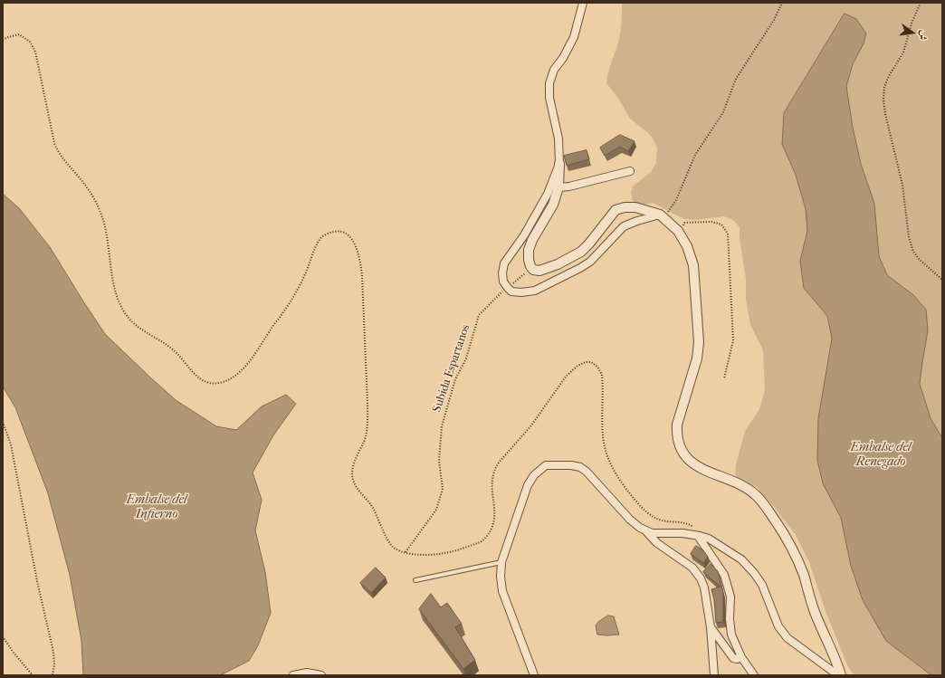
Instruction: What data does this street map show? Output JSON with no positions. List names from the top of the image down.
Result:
{
  "streets": {
    "path": ["Subida Espartanos"]
  },
  "water": ["Embalse del Renegado", "Embalse del Infierno"],
  "north": "right"
}
